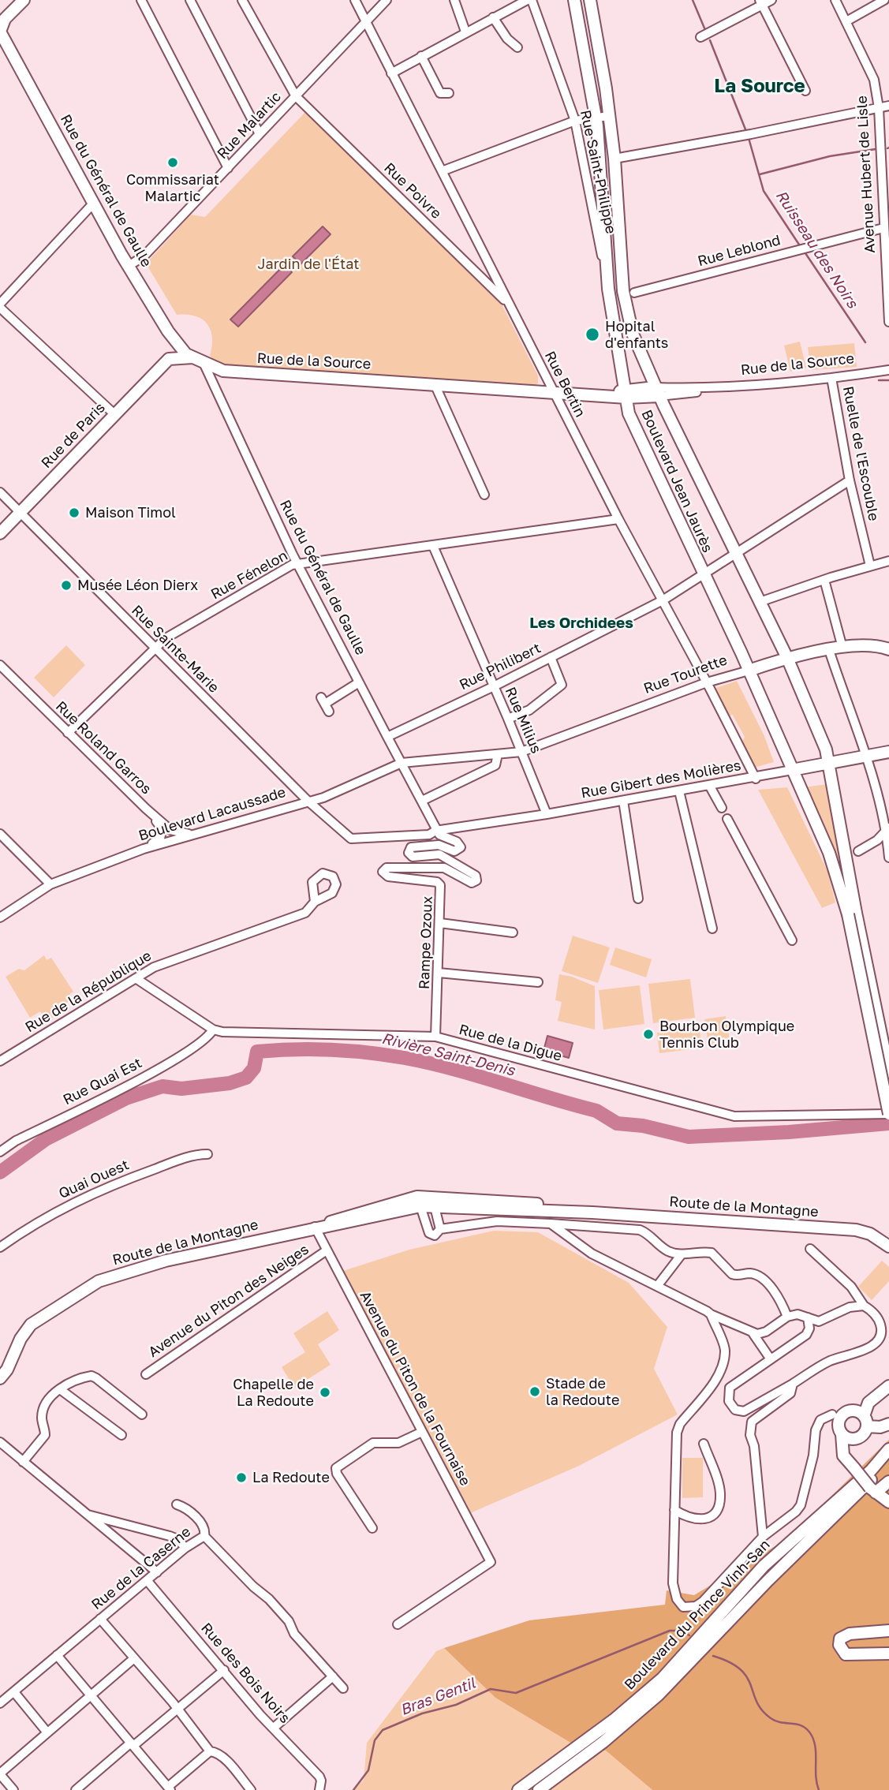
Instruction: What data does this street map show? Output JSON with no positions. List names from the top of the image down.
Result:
{
  "streets": {
    "main road": [
      "Rue du Général de Gaulle",
      "Rue de la Source",
      "Rue de Paris",
      "Boulevard Jean Jaurès",
      "Rue Tourette",
      "Rue Gibert des Molières",
      "Route de la Montagne",
      "Boulevard du Prince Vinh-San"
    ],
    "street": [
      "Rue Malartic",
      "Rue Saint-Philippe",
      "Avenue Hubert de Lisle",
      "Rue Poivre",
      "Rue Leblond",
      "Rue Bertin",
      "Ruelle de l'Escouble",
      "Rue Fénelon",
      "Rue Sainte-Marie",
      "Rue Philibert",
      "Rue Milius",
      "Rue Roland Garros",
      "Boulevard Lacaussade",
      "Rampe Ozoux",
      "Rue de la République",
      "Rue de la Digue",
      "Rue Quai Est",
      "Quai Ouest",
      "Avenue du Piton des Neiges",
      "Avenue du Piton de la Fournaise",
      "Rue de la Caserne",
      "Rue des Bois Noirs"
    ]
  },
  "crossings": [
    ["Rue Malartic", "Rue du Général de Gaulle"],
    ["Rue Malartic", "Rue Poivre"],
    ["Rue Malartic", "Rue Bertin"],
    ["Rue Saint-Philippe", "Boulevard Jean Jaurès"],
    ["Avenue Hubert de Lisle", "Rue Leblond"],
    ["Rue du Général de Gaulle", "Rue de la Source"],
    ["Rue du Général de Gaulle", "Rue Fénelon"],
    ["Rue du Général de Gaulle", "Rue Philibert"],
    ["Rue du Général de Gaulle", "Rue Tourette"],
    ["Rue du Général de Gaulle", "Rue Gibert des Molières"],
    ["Rue du Général de Gaulle", "Boulevard Lacaussade"],
    ["Rue du Général de Gaulle", "Rampe Ozoux"],
    ["Rue Poivre", "Rue Bertin"],
    ["Rue de la Source", "Rue Bertin"],
    ["Rue de la Source", "Ruelle de l'Escouble"],
    ["Rue de la Source", "Boulevard Jean Jaurès"],
    ["Rue Bertin", "Rue Fénelon"],
    ["Rue Bertin", "Rue Philibert"],
    ["Rue Bertin", "Rue Tourette"],
    ["Rue Bertin", "Rue Gibert des Molières"],
    ["Rue de Paris", "Rue Sainte-Marie"],
    ["Ruelle de l'Escouble", "Rue Philibert"],
    ["Boulevard Jean Jaurès", "Rue Philibert"],
    ["Boulevard Jean Jaurès", "Rue Tourette"],
    ["Boulevard Jean Jaurès", "Rue Gibert des Molières"],
    ["Rue Fénelon", "Rue Sainte-Marie"],
    ["Rue Fénelon", "Rue Milius"],
    ["Rue Fénelon", "Rue Roland Garros"],
    ["Rue Sainte-Marie", "Rue Tourette"],
    ["Rue Sainte-Marie", "Boulevard Lacaussade"],
    ["Rue Philibert", "Rue Milius"],
    ["Rue Tourette", "Rue Milius"],
    ["Rue Tourette", "Boulevard Lacaussade"],
    ["Rue Milius", "Rue Gibert des Molières"],
    ["Rue Roland Garros", "Boulevard Lacaussade"],
    ["Rue Gibert des Molières", "Boulevard Lacaussade"],
    ["Rue Gibert des Molières", "Rampe Ozoux"],
    ["Boulevard Lacaussade", "Rampe Ozoux"],
    ["Rampe Ozoux", "Rue de la Digue"],
    ["Rue de la Digue", "Rue Quai Est"],
    ["Route de la Montagne", "Avenue du Piton de la Fournaise"],
    ["Avenue du Piton des Neiges", "Avenue du Piton de la Fournaise"],
    ["Rue de la Caserne", "Rue des Bois Noirs"]
  ],
  "districts": ["La Source", "Les Orchidees"],
  "water": ["Ruisseau des Noirs", "Rivière Saint-Denis", "Bras Gentil"],
  "parks": ["Jardin de l'État"],
  "places": [
    "Commissariat Malartic",
    "Hopital d'enfants",
    "Maison Timol",
    "Musée Léon Dierx",
    "Bourbon Olympique Tennis Club",
    "Stade de la Redoute",
    "Chapelle de La Redoute",
    "La Redoute"
  ]
}
